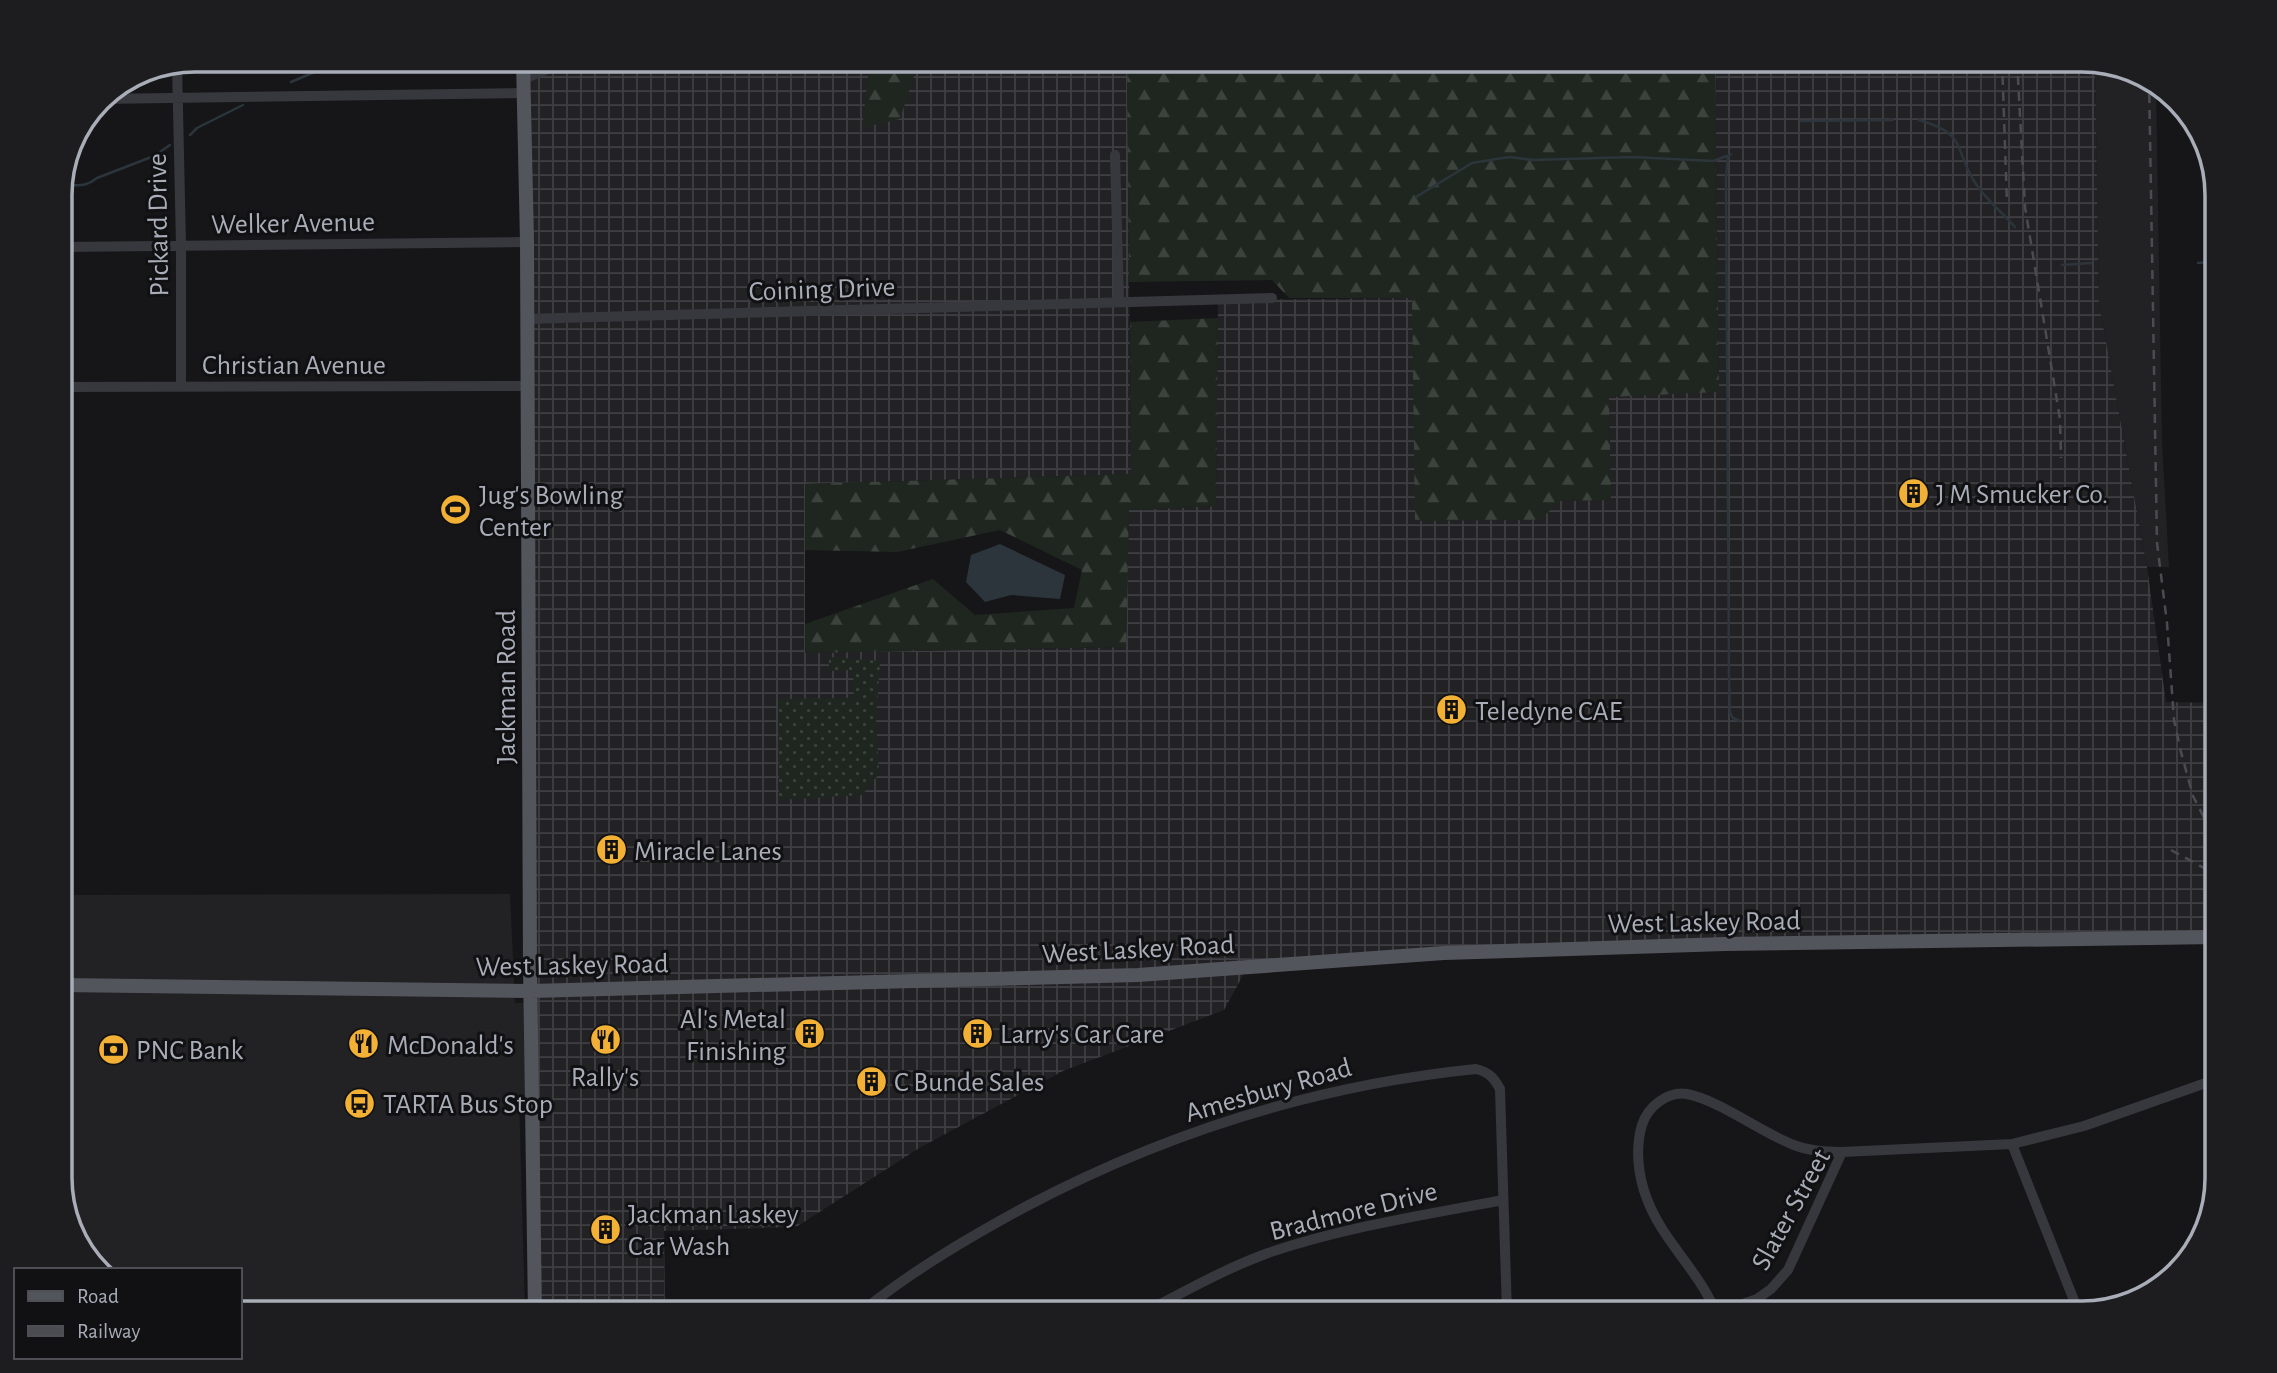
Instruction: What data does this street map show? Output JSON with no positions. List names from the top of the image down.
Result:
{
  "streets": {
    "main road": ["Jackman Road", "West Laskey Road"],
    "street": [
      "Welker Avenue",
      "Pickard Drive",
      "Coining Drive",
      "Christian Avenue",
      "Amesbury Road",
      "Slater Street",
      "Bradmore Drive"
    ]
  },
  "crossings": [
    ["Welker Avenue", "Pickard Drive"],
    ["Welker Avenue", "Jackman Road"],
    ["Pickard Drive", "Christian Avenue"],
    ["Coining Drive", "Jackman Road"],
    ["Christian Avenue", "Jackman Road"],
    ["Jackman Road", "West Laskey Road"],
    ["Amesbury Road", "Bradmore Drive"]
  ],
  "places": {
    "building": [
      "J M Smucker Co.",
      "Teledyne CAE",
      "Miracle Lanes",
      "Larry's Car Care",
      "Al's Metal Finishing",
      "C Bunde Sales",
      "Jackman Laskey Car Wash"
    ],
    "sports": ["Jug's Bowling Center"],
    "restaurant": ["Rally's", "McDonald's"],
    "bank": ["PNC Bank"],
    "bus stop": ["TARTA Bus Stop"]
  },
  "legend": ["Road", "Railway"]
}
